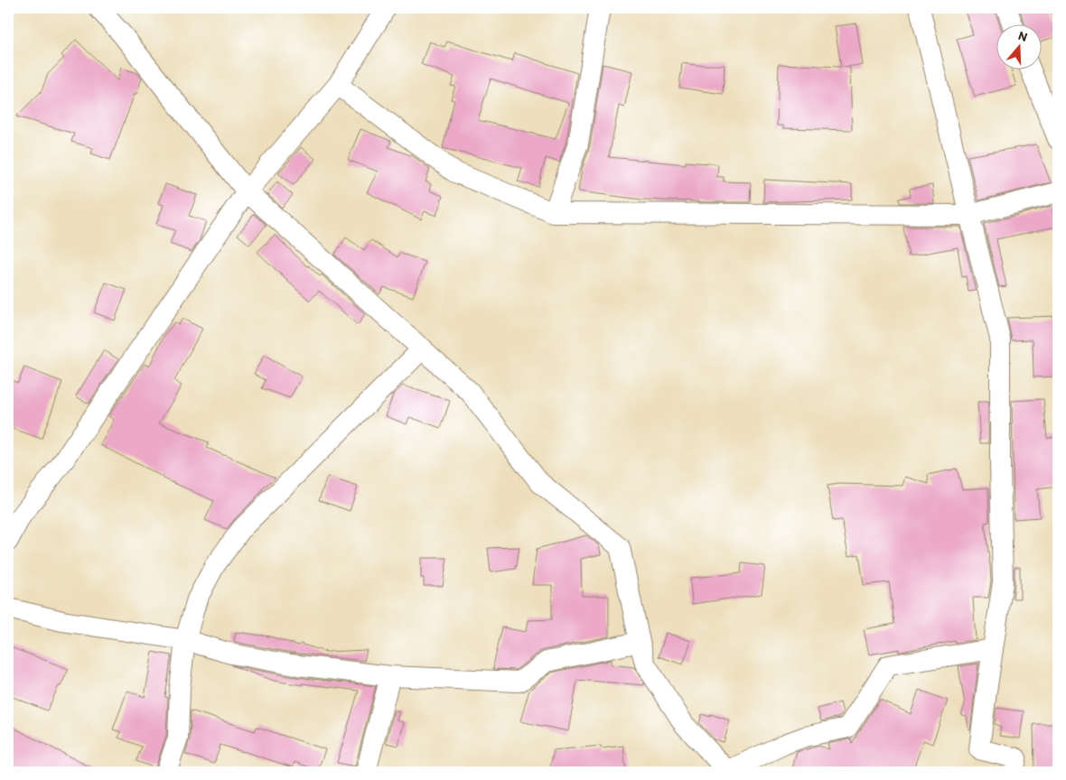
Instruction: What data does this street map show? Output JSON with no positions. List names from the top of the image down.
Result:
{
  "north": "top"
}
